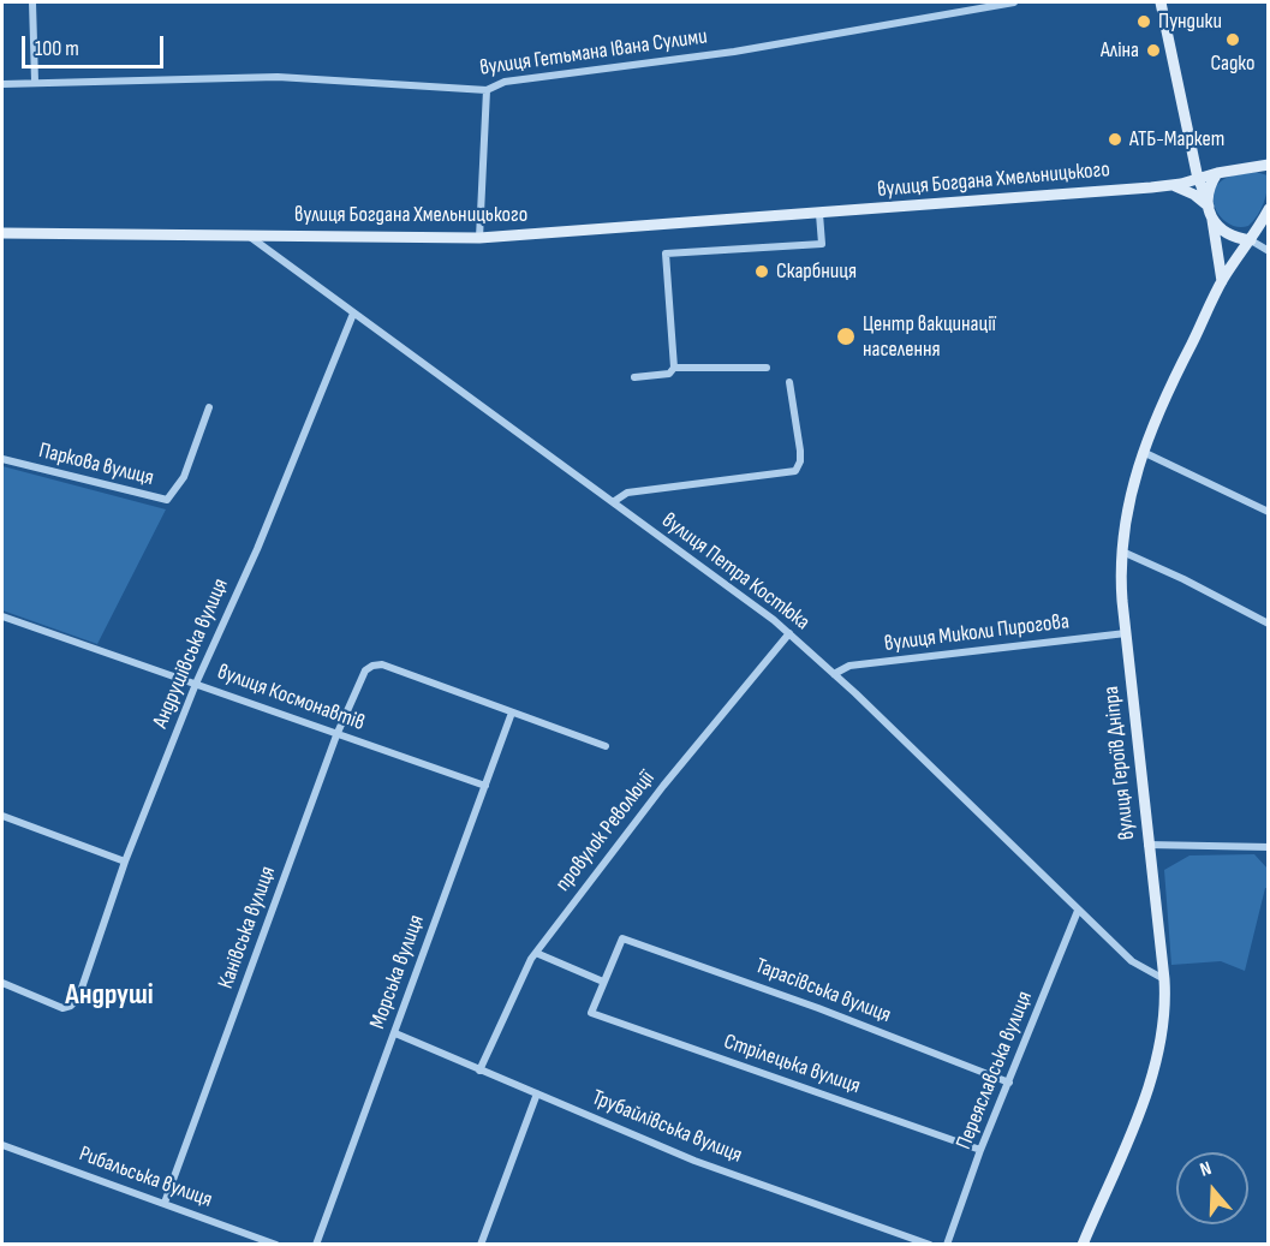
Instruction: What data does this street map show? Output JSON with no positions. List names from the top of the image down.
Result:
{
  "streets": {
    "main road": ["вулиця Богдана Хмельницького", "вулиця Героїв Дніпра"],
    "street": [
      "вулиця Гетьмана Івана Сулими",
      "Паркова вулиця",
      "вулиця Петра Костюка",
      "вулиця Миколи Пирогова",
      "Андрушівська вулиця",
      "вулиця Космонавтів",
      "провулок Революції",
      "Канівська вулиця",
      "Морська вулиця",
      "Тарасівська вулиця",
      "Стрілецька вулиця",
      "Переяславська вулиця",
      "Трубайлівська вулиця",
      "Рибальська вулиця"
    ]
  },
  "crossings": [
    ["вулиця Богдана Хмельницького", "вулиця Петра Костюка"],
    ["вулиця Петра Костюка", "вулиця Миколи Пирогова"],
    ["вулиця Петра Костюка", "Андрушівська вулиця"],
    ["вулиця Петра Костюка", "вулиця Героїв Дніпра"],
    ["вулиця Петра Костюка", "провулок Революції"],
    ["вулиця Петра Костюка", "Переяславська вулиця"],
    ["вулиця Миколи Пирогова", "вулиця Героїв Дніпра"],
    ["Андрушівська вулиця", "вулиця Космонавтів"],
    ["вулиця Космонавтів", "Канівська вулиця"],
    ["вулиця Космонавтів", "Морська вулиця"],
    ["провулок Революції", "Трубайлівська вулиця"],
    ["Канівська вулиця", "Морська вулиця"],
    ["Канівська вулиця", "Рибальська вулиця"],
    ["Морська вулиця", "Трубайлівська вулиця"],
    ["Тарасівська вулиця", "Стрілецька вулиця"],
    ["Тарасівська вулиця", "Переяславська вулиця"],
    ["Стрілецька вулиця", "Переяславська вулиця"]
  ],
  "districts": ["Андруші"],
  "places": [
    "Пундики",
    "Садко",
    "Аліна",
    "АТБ-Маркет",
    "Скарбниця",
    "Центр вакцинації населення"
  ],
  "scale_bar": "100 m",
  "north": "top"
}
